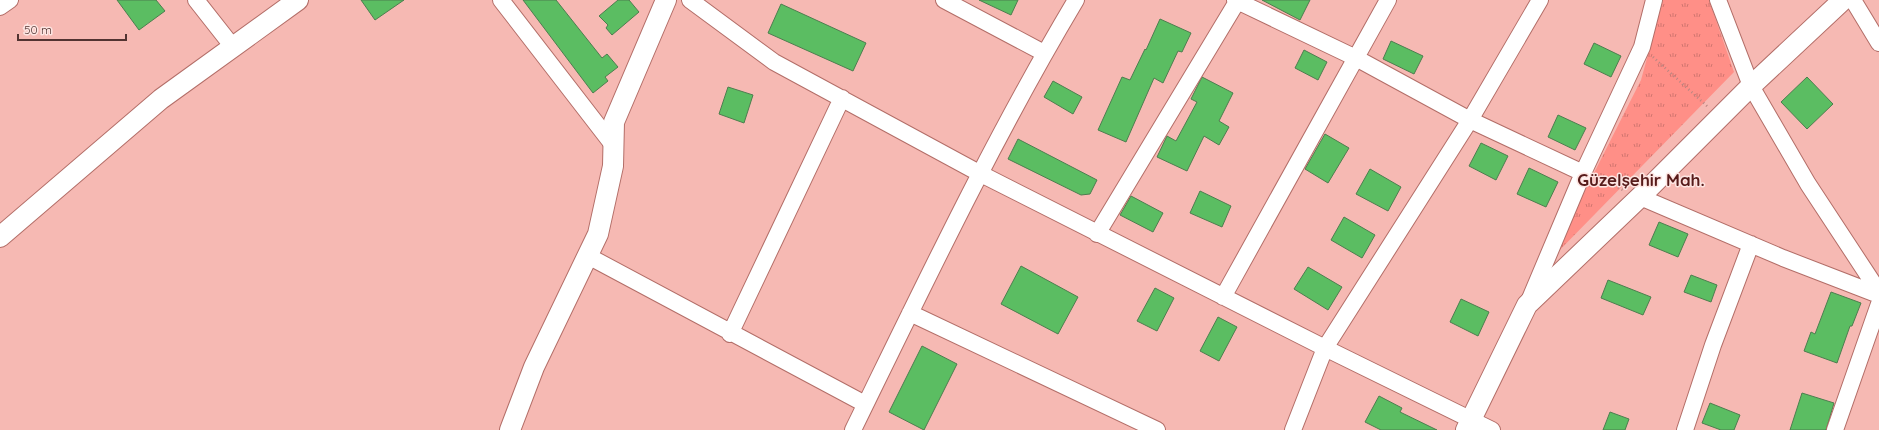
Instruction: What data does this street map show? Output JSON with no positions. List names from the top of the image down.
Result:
{
  "districts": ["Güzelşehir Mah."],
  "scale_bar": "50 m"
}
